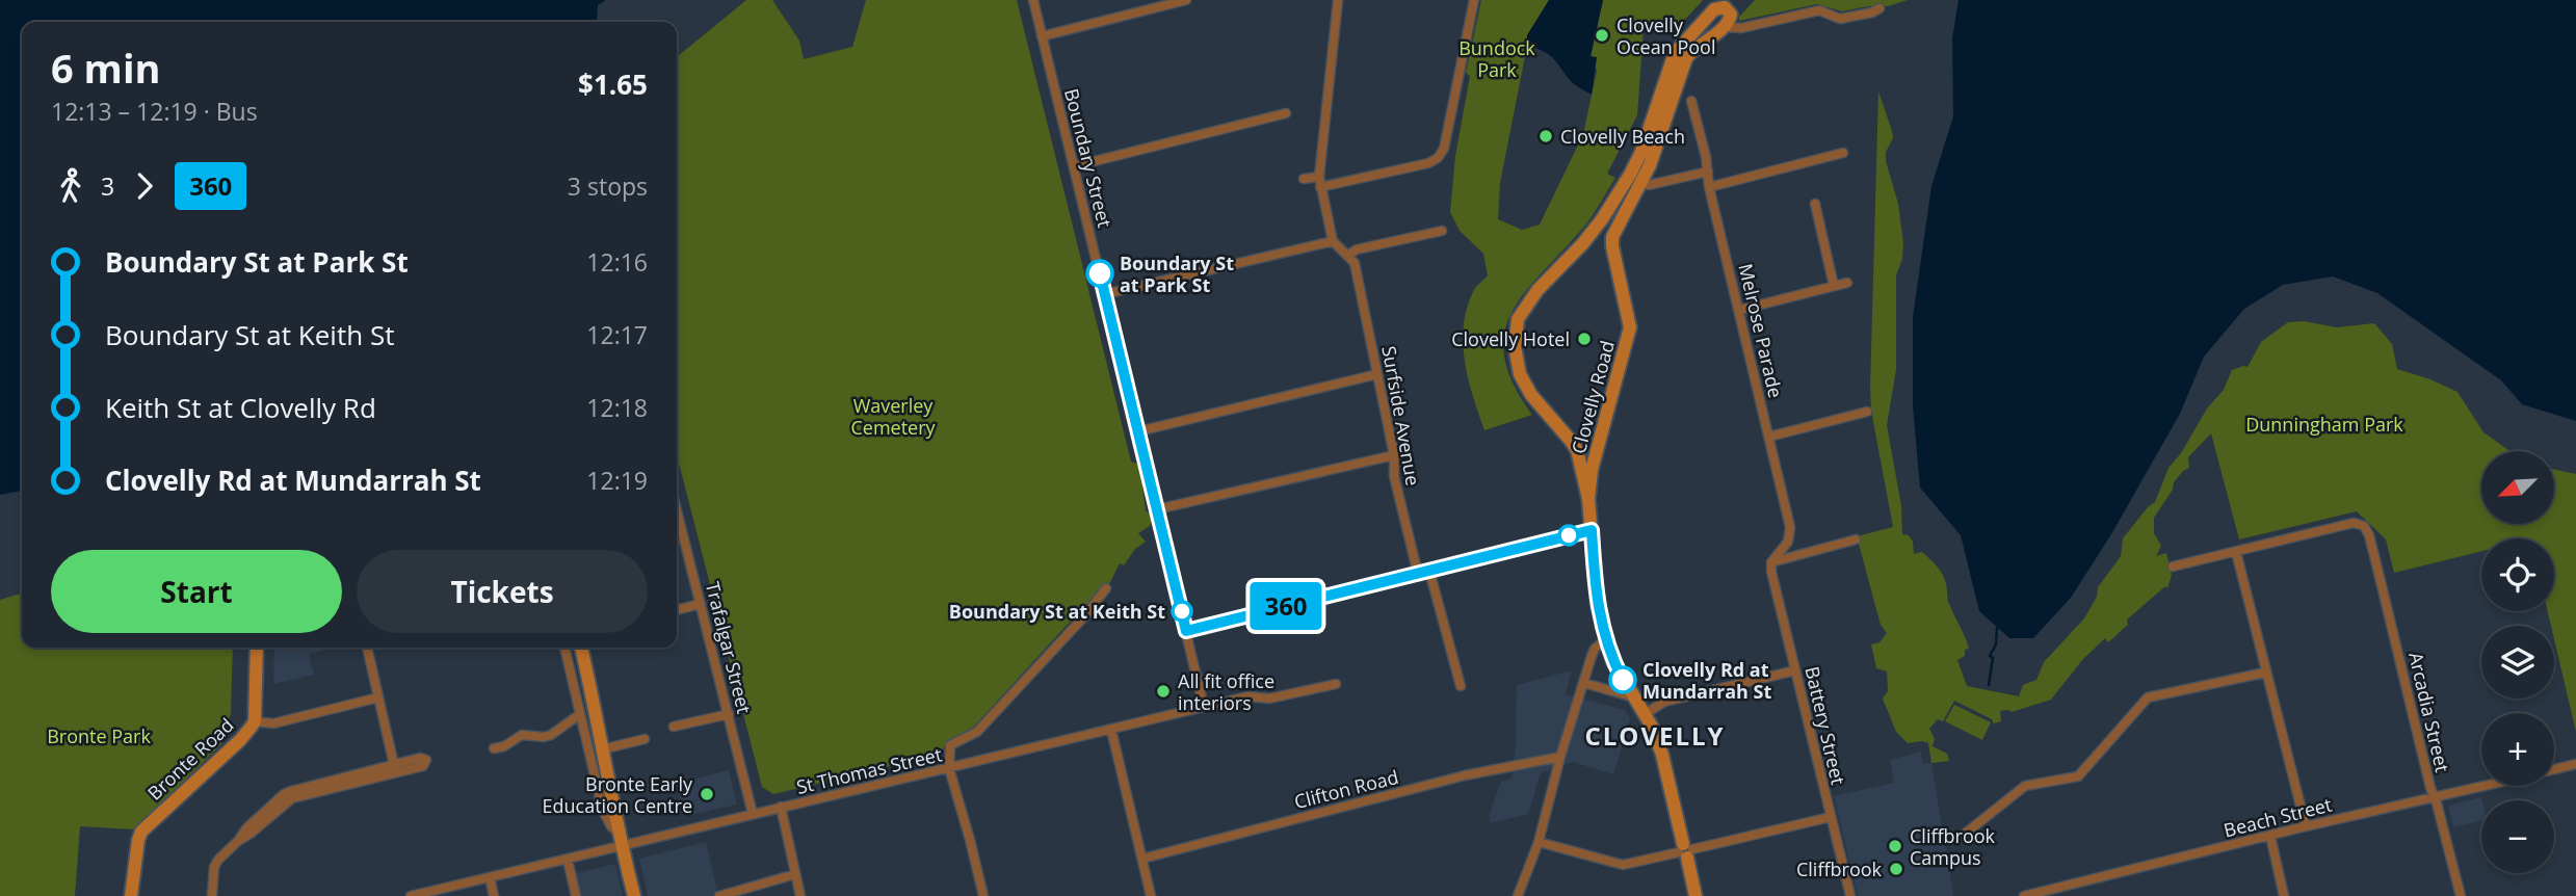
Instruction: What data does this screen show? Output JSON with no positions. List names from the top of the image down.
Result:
{
  "streets": {
    "street": [
      "Boundary Street",
      "Melrose Parade",
      "Clovelly Road",
      "Surfside Avenue",
      "Trafalgar Street",
      "Arcadia Street",
      "Battery Street",
      "Bronte Road",
      "St Thomas Street",
      "Clifton Road",
      "Beach Street"
    ]
  },
  "crossings": [
    ["Boundary Street", "St Thomas Street"],
    ["Melrose Parade", "Battery Street"],
    ["Trafalgar Street", "St Thomas Street"],
    ["Arcadia Street", "Beach Street"]
  ],
  "districts": ["CLOVELLY"],
  "parks": [
    "Bundock Park",
    "Waverley Cemetery",
    "Dunningham Park",
    "Bronte Park"
  ],
  "places": [
    "Clovelly Ocean Pool",
    "Clovelly Beach",
    "Boundary St at Park St",
    "Clovelly Hotel",
    "Boundary St at Keith St",
    "Clovelly Rd at Mundarrah St",
    "All fit office interiors",
    "Bronte Early Education Centre",
    "Cliffbrook Campus",
    "Cliffbrook"
  ],
  "lines": ["bus line 360"],
  "north": "bottom left",
  "page": {
    "on_map": "360",
    "heading": ["6 min", "12:13 – 12:19 · Bus", "$1.65"],
    "legs": ["3", "360", "3 stops"],
    "list": [
      {
        "name": "Boundary St at Park St",
        "value": "12:16"
      },
      {
        "name": "Boundary St at Keith St",
        "value": "12:17"
      },
      {
        "name": "Keith St at Clovelly Rd",
        "value": "12:18"
      },
      {
        "name": "Clovelly Rd at Mundarrah St",
        "value": "12:19"
      }
    ],
    "map_buttons": ["+", "−"],
    "buttons": ["Start", "Tickets"]
  }
}
